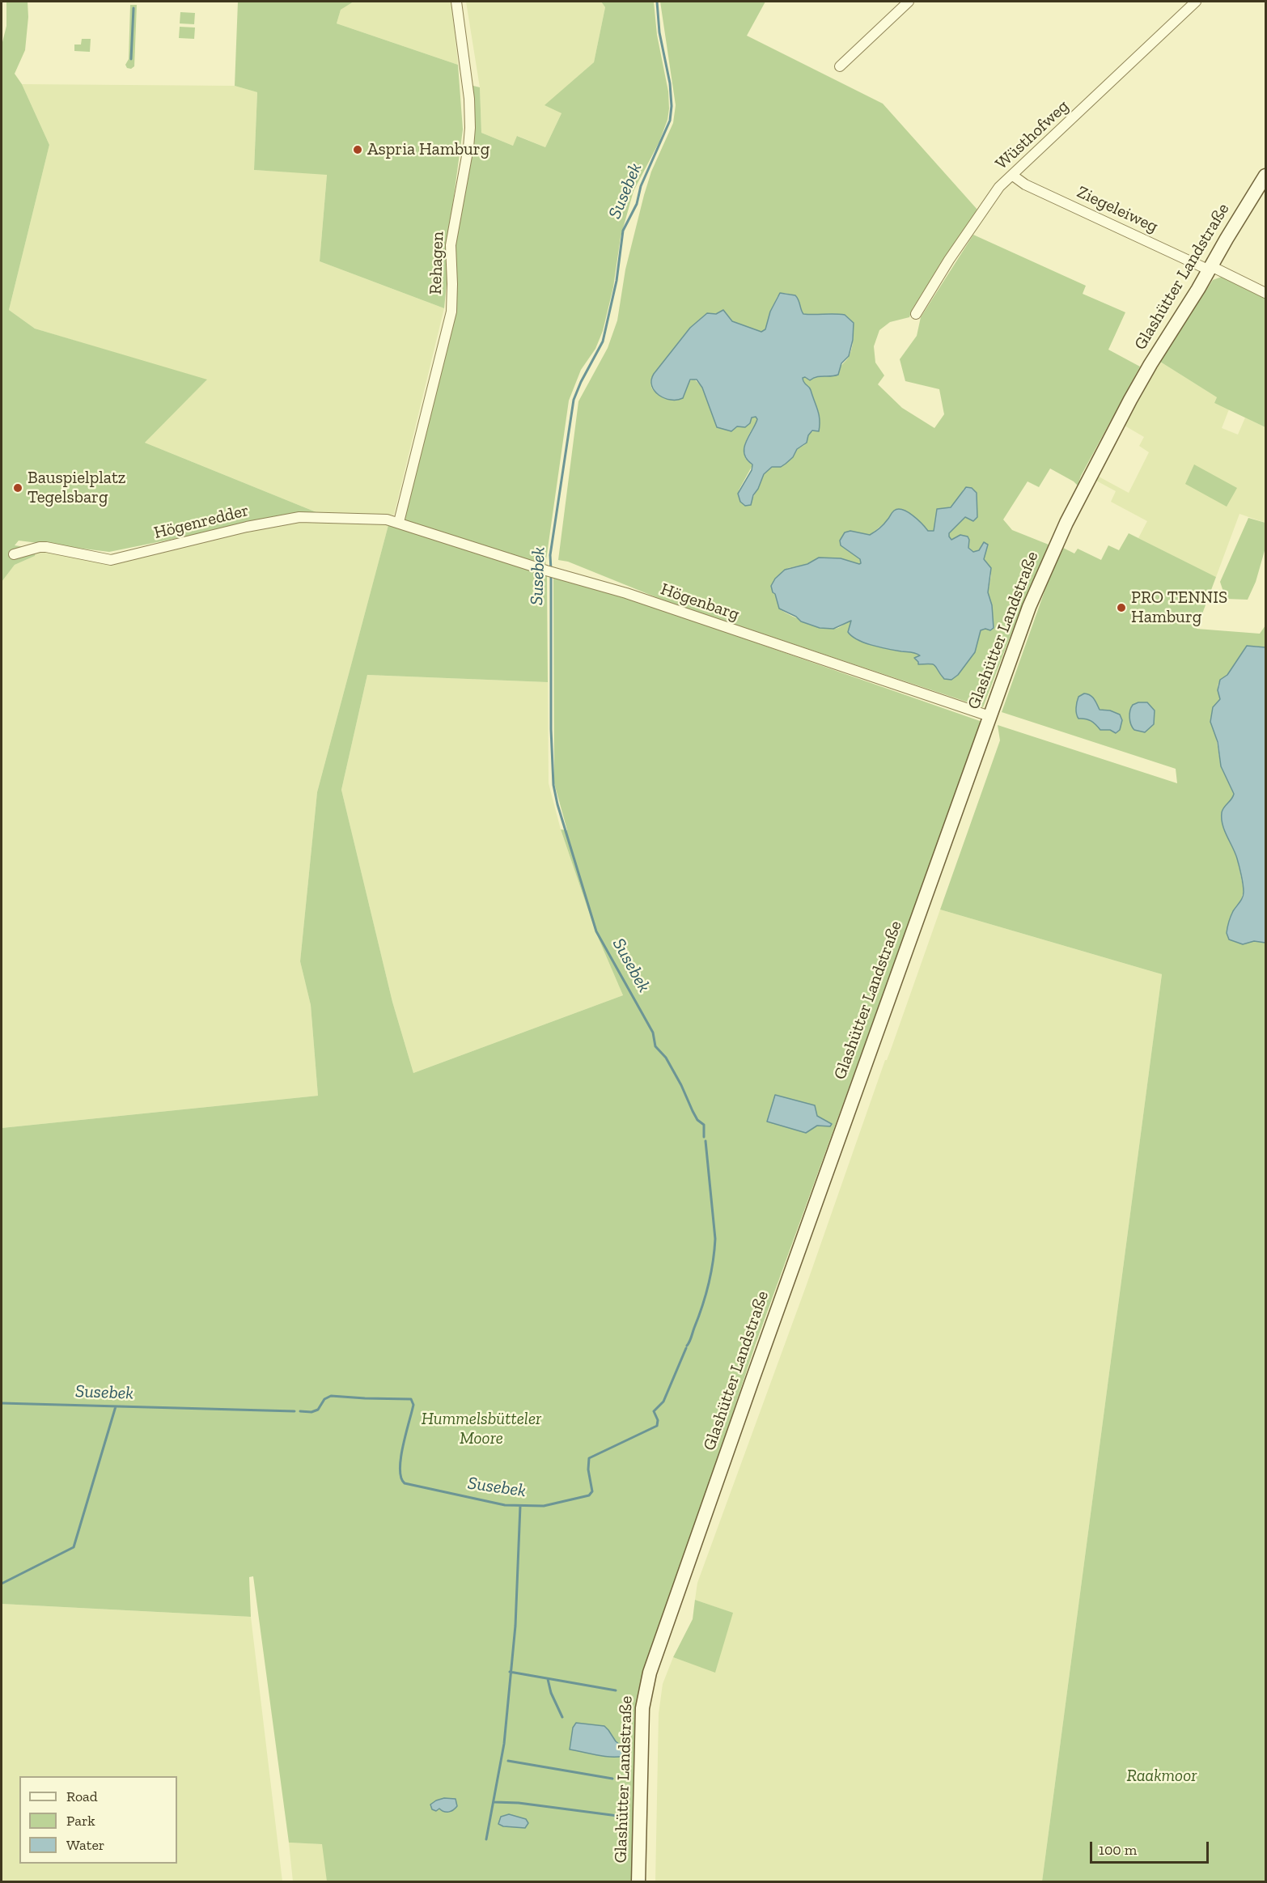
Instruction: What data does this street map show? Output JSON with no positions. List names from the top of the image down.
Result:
{
  "streets": {
    "street": [
      "Wüsthofweg",
      "Ziegeleiweg",
      "Rehagen",
      "Glashütter Landstraße",
      "Högenredder",
      "Högenbarg"
    ]
  },
  "crossings": [
    ["Wüsthofweg", "Ziegeleiweg"],
    ["Ziegeleiweg", "Glashütter Landstraße"],
    ["Rehagen", "Högenredder"],
    ["Rehagen", "Högenbarg"],
    ["Glashütter Landstraße", "Högenbarg"],
    ["Högenredder", "Högenbarg"]
  ],
  "water": ["Susebek"],
  "parks": ["Hummelsbütteler Moore", "Raakmoor"],
  "places": ["Aspria Hamburg", "Bauspielplatz Tegelsbarg", "PRO TENNIS Hamburg"],
  "legend": ["Road", "Park", "Water"],
  "scale_bar": "100 m"
}
